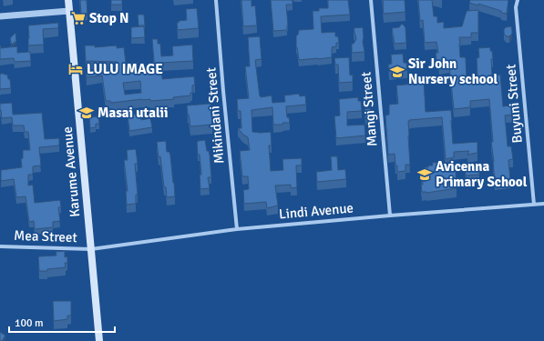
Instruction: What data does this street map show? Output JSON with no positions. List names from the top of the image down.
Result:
{
  "streets": {
    "main road": ["Karume Avenue"],
    "street": [
      "Buyuni Street",
      "Mangi Street",
      "Mikindani Street",
      "Lindi Avenue",
      "Mea Street"
    ]
  },
  "crossings": [
    ["Buyuni Street", "Lindi Avenue"],
    ["Mangi Street", "Lindi Avenue"],
    ["Mikindani Street", "Lindi Avenue"],
    ["Karume Avenue", "Lindi Avenue"],
    ["Karume Avenue", "Mea Street"],
    ["Lindi Avenue", "Mea Street"]
  ],
  "places": {
    "supermarket": ["Stop N"],
    "hotel": ["LULU IMAGE"],
    "school or university": ["Sir John Nursery school", "Masai utalii", "Avicenna Primary School"]
  },
  "scale_bar": "100 m"
}
